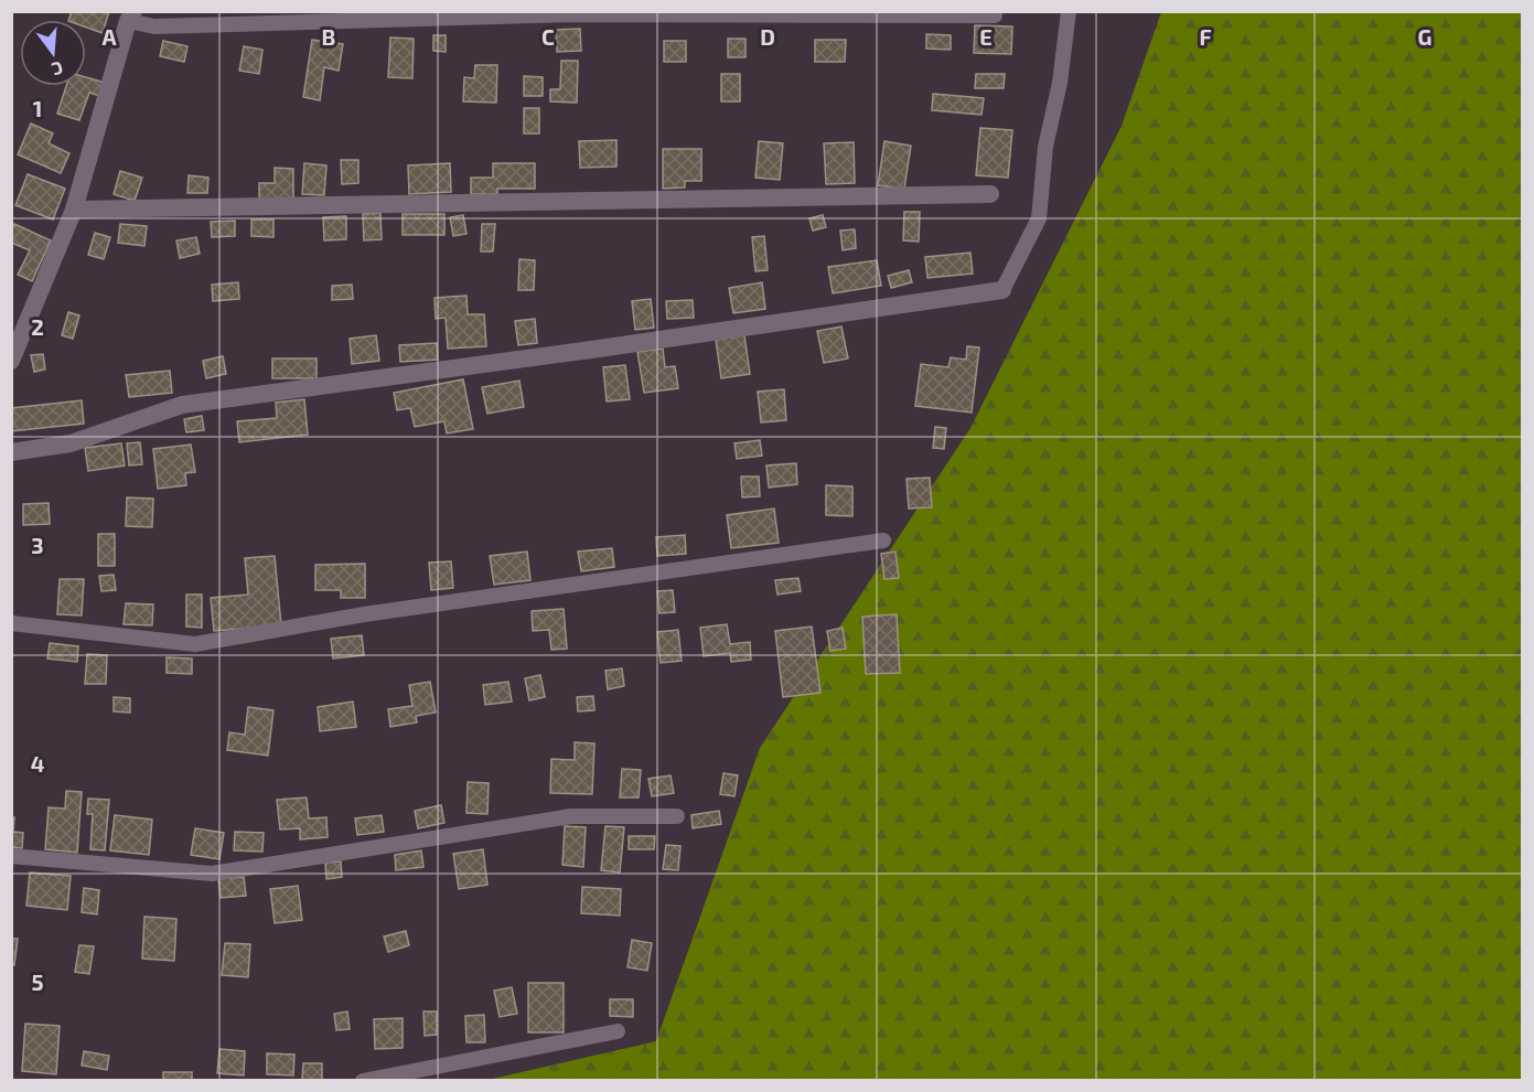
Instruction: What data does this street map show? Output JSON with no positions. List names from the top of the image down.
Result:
{
  "north": "bottom",
  "grid": {
    "columns": [
      "A",
      "B",
      "C",
      "D",
      "E",
      "F",
      "G"
    ],
    "rows": [
      "1",
      "2",
      "3",
      "4",
      "5"
    ]
  }
}
